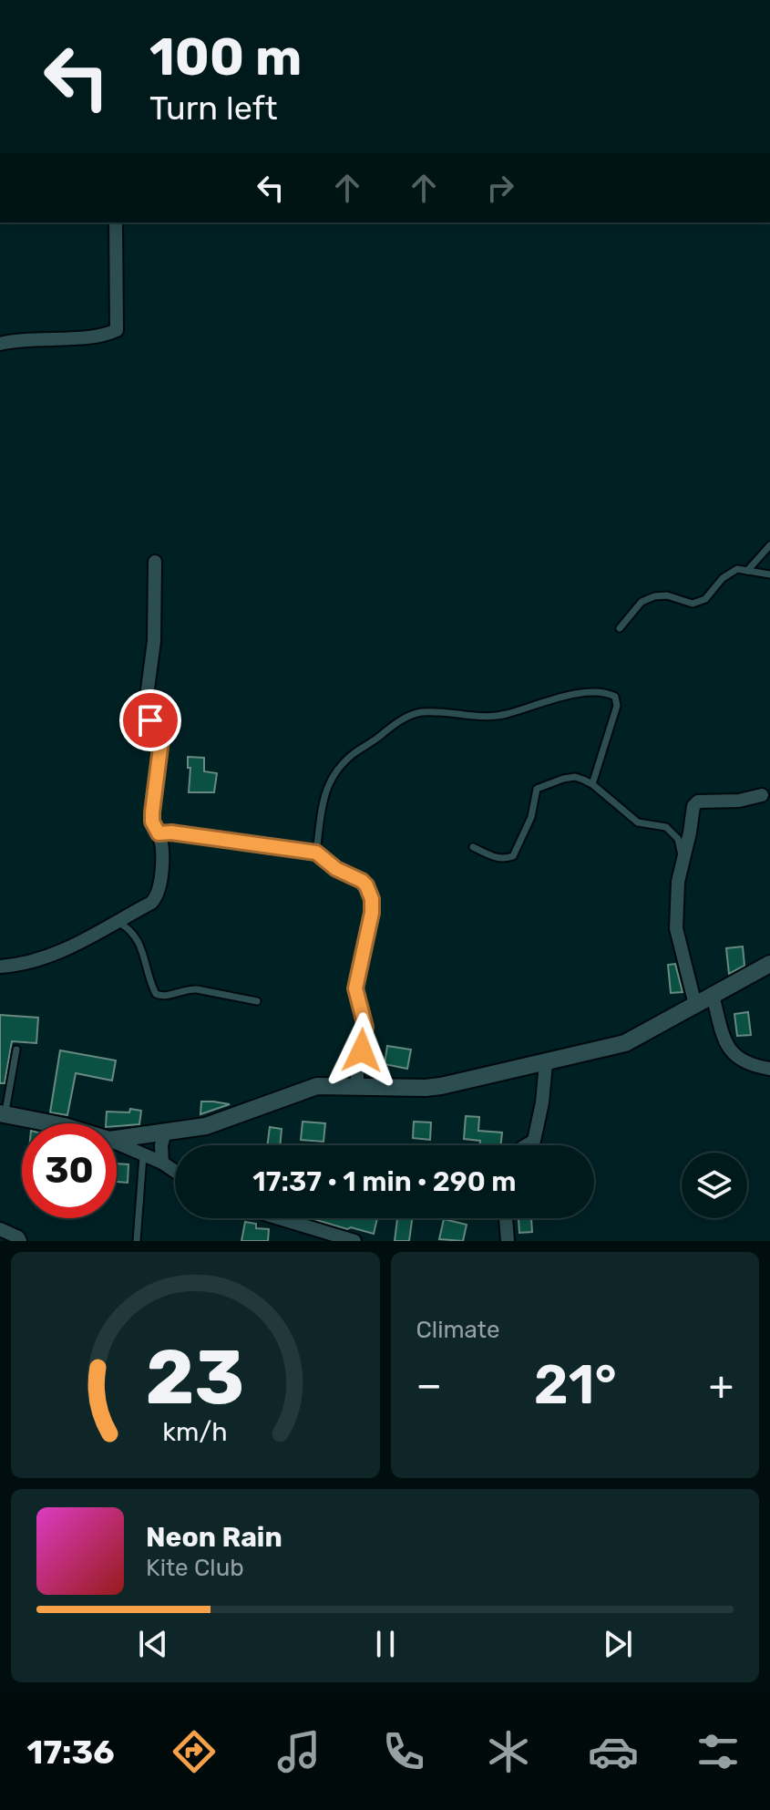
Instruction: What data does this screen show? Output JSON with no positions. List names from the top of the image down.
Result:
{
  "page": {
    "turn": ["100 m", "Turn left"],
    "limit": "30",
    "trip": "17:37 · 1 min · 290 m",
    "tile": "Climate",
    "heat": ["−", "21°", "+"],
    "song": ["Neon Rain", "Kite Club"],
    "tabs": "17:36",
    "gauge": ["23", "km/h"]
  }
}
